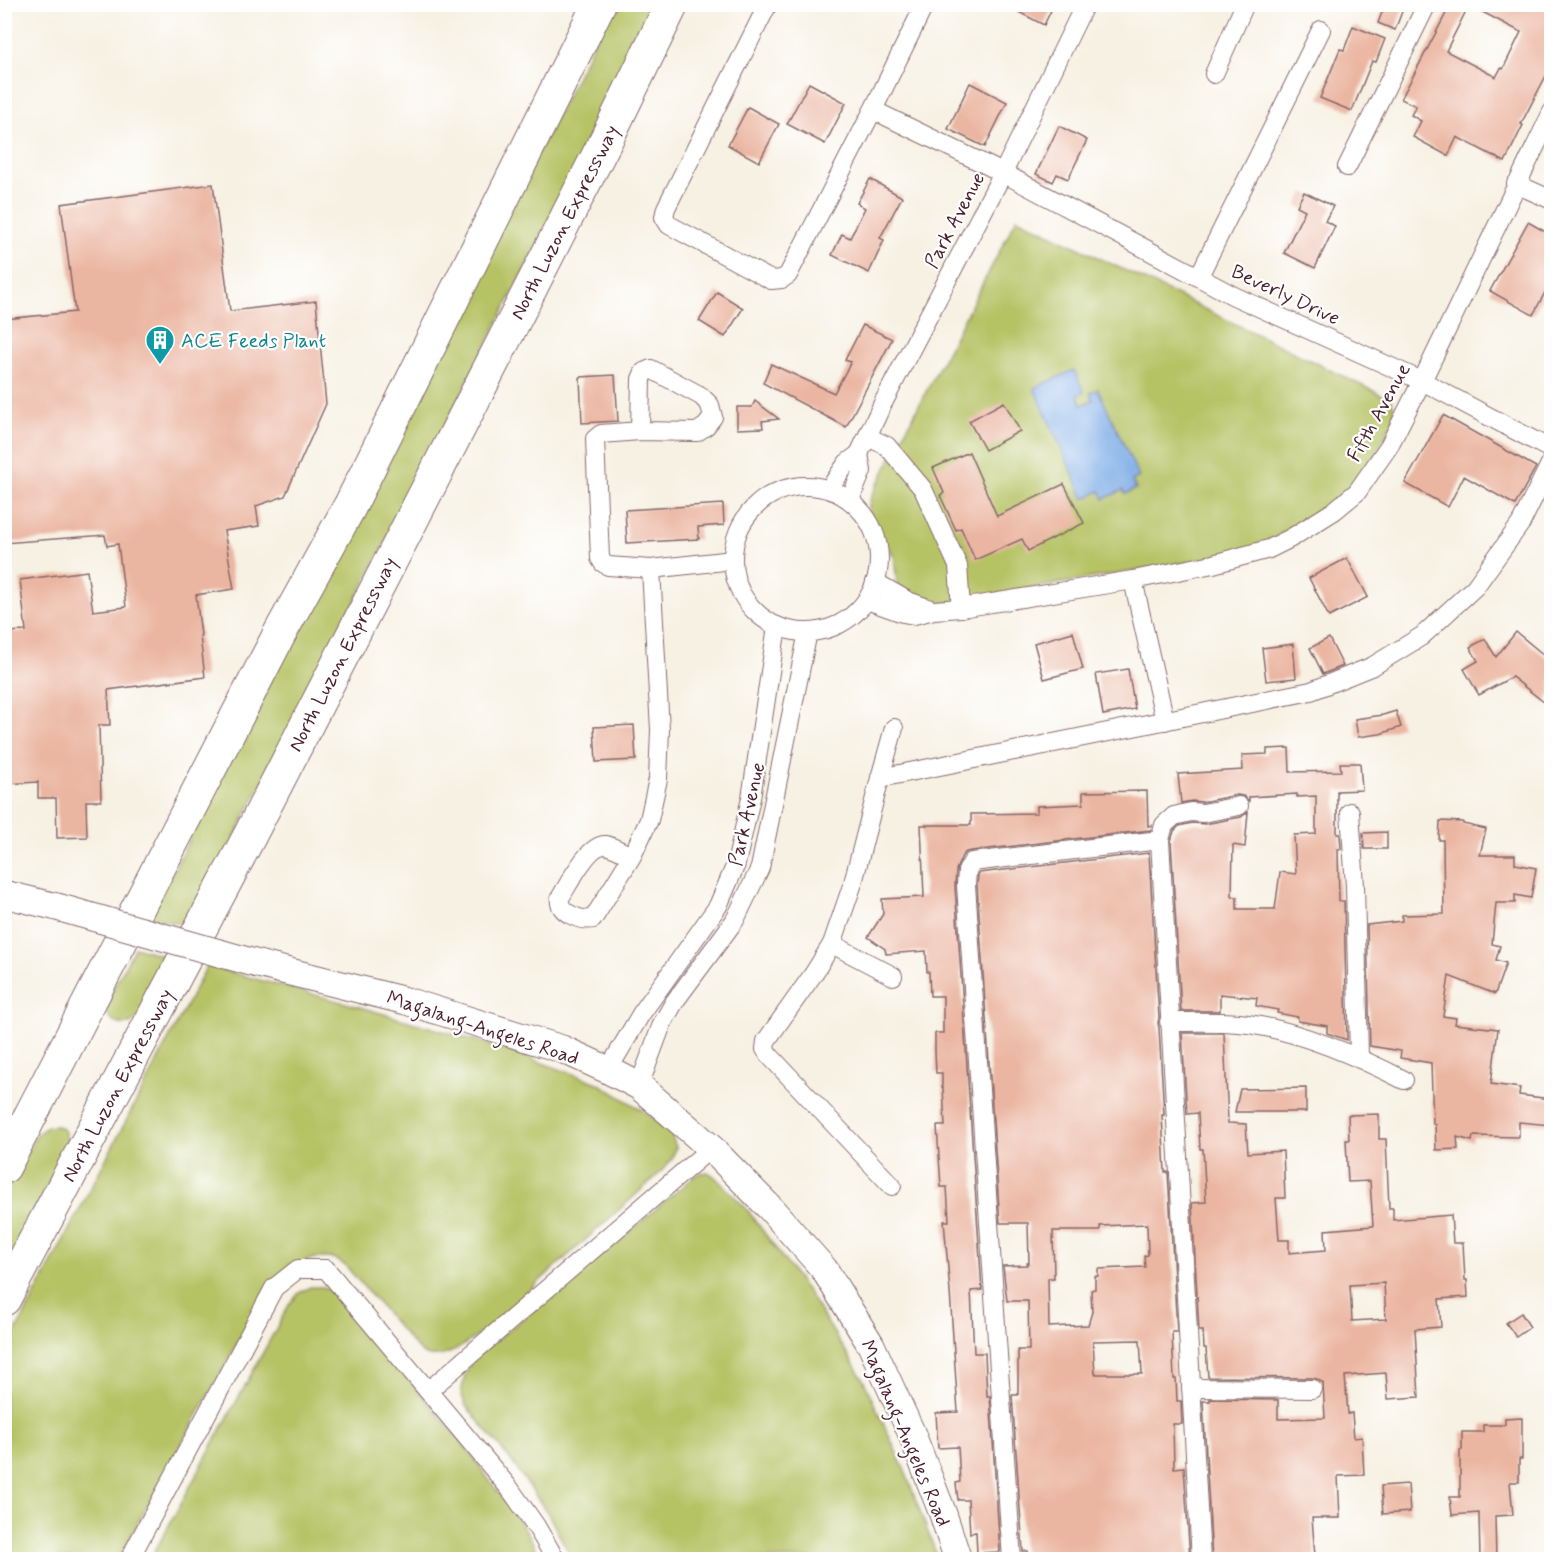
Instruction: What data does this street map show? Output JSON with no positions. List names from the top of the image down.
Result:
{
  "streets": {
    "highway": ["North Luzon Expressway"],
    "main road": ["Magalang-Angeles Road"],
    "street": ["Park Avenue", "Beverly Drive", "Fifth Avenue"]
  },
  "crossings": [
    ["Park Avenue", "Beverly Drive"],
    ["Park Avenue", "Fifth Avenue"],
    ["Park Avenue", "Magalang-Angeles Road"],
    ["Beverly Drive", "Fifth Avenue"]
  ],
  "places": {
    "building": ["ACE Feeds Plant"]
  }
}
